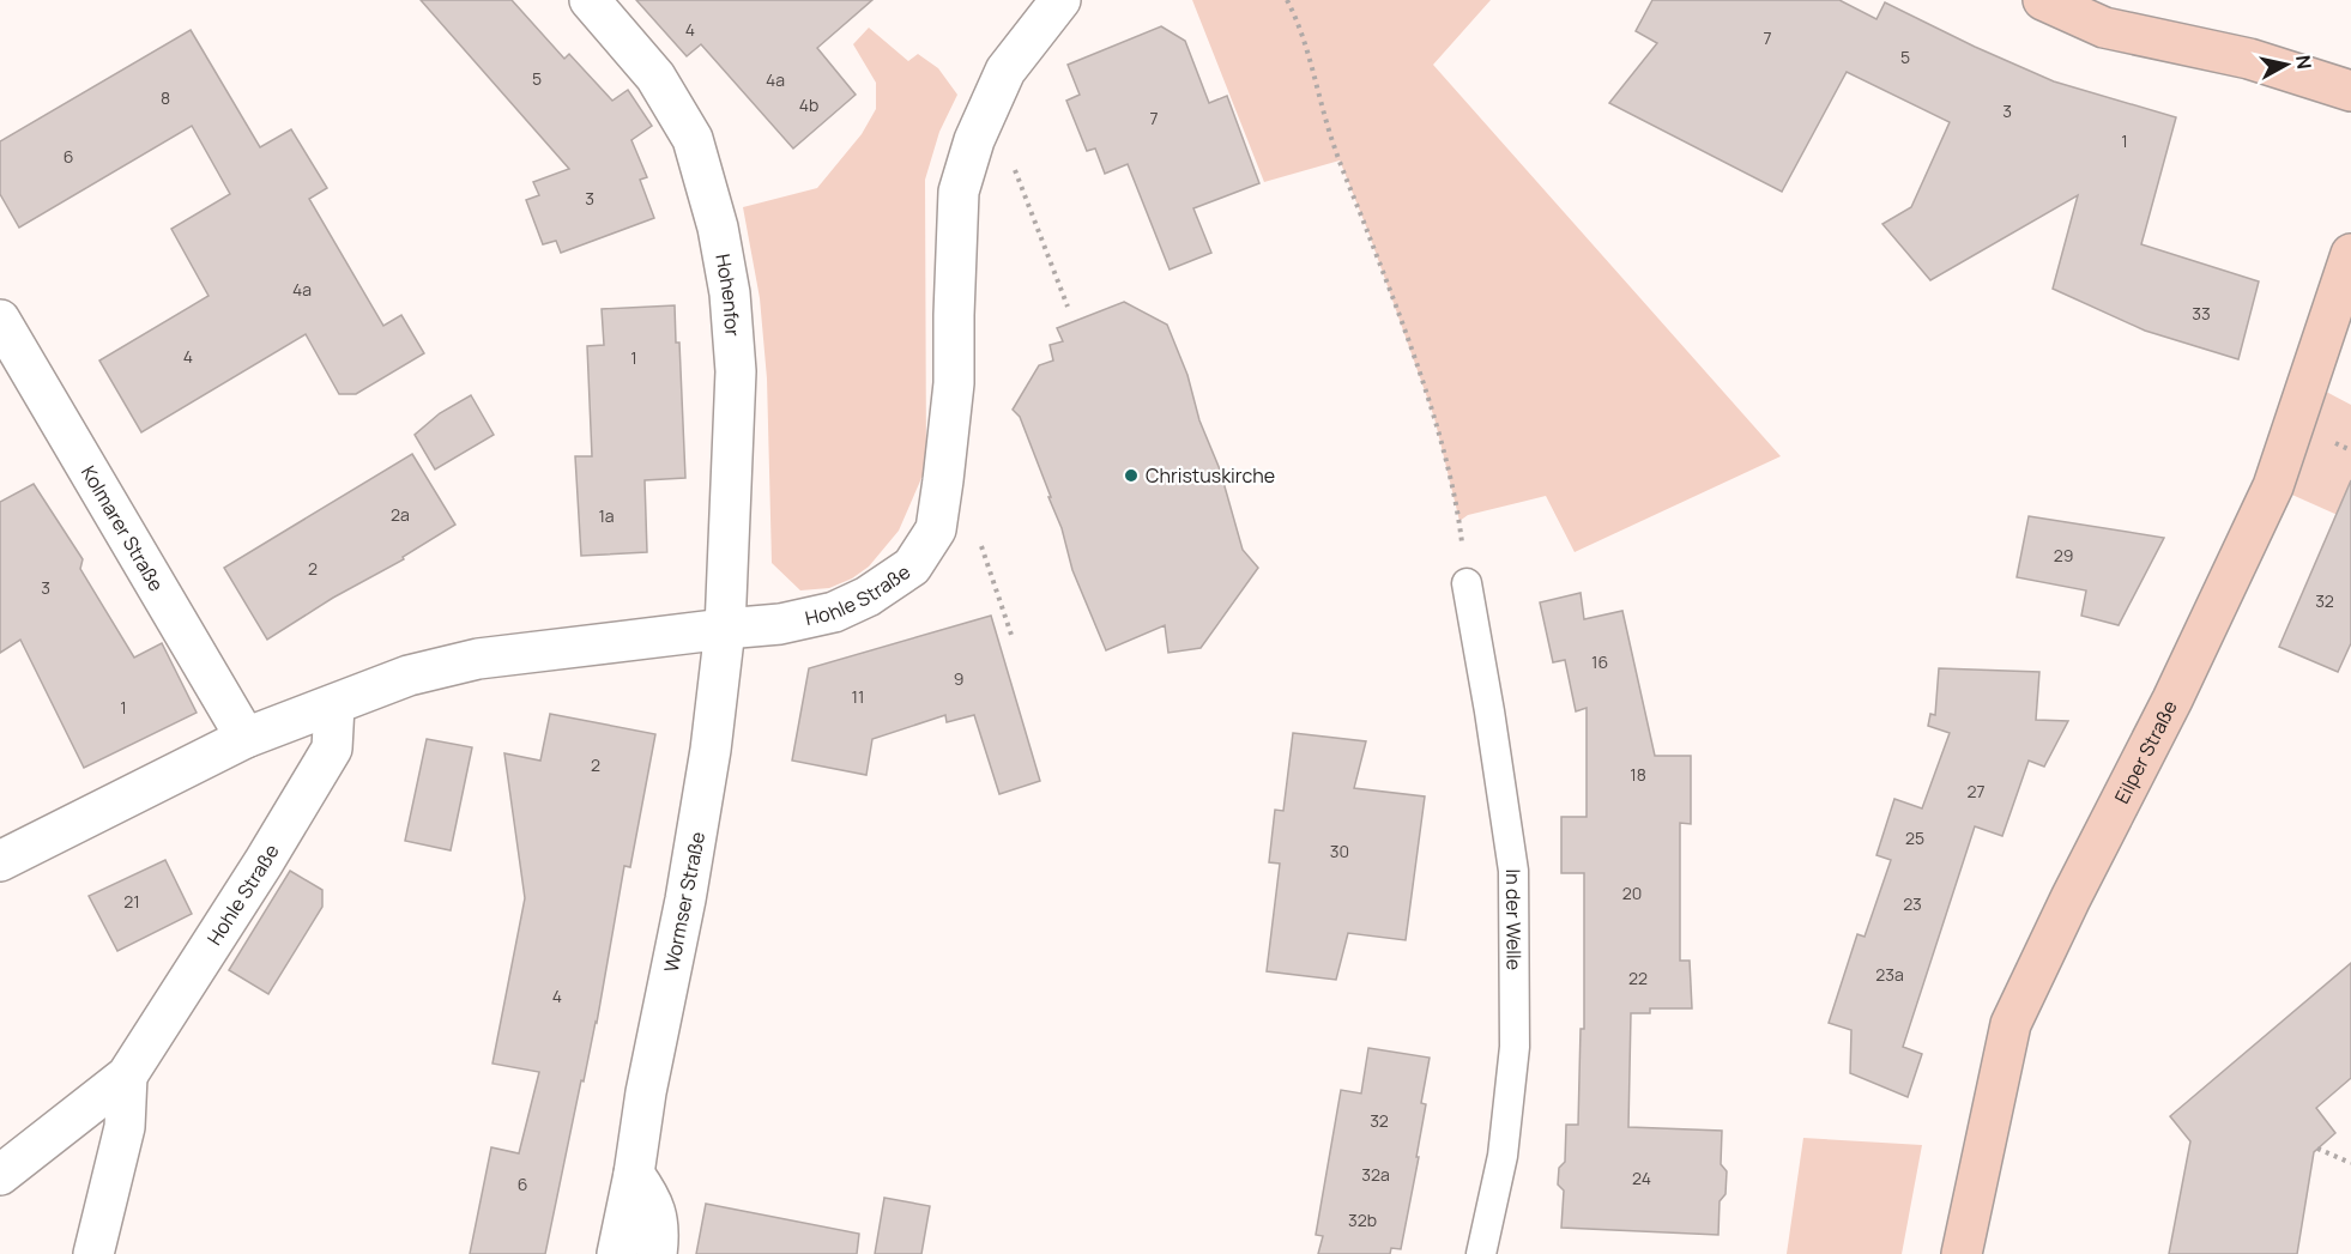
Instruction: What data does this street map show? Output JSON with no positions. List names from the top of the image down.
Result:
{
  "streets": {
    "main road": ["Eilper Straße"],
    "street": [
      "Hohenfor",
      "Kolmarer Straße",
      "Hohle Straße",
      "Wormser Straße"
    ],
    "lane": ["In der Welle"]
  },
  "crossings": [
    ["Hohenfor", "Hohle Straße"],
    ["Hohenfor", "Wormser Straße"],
    ["Kolmarer Straße", "Hohle Straße"],
    ["Hohle Straße", "Wormser Straße"]
  ],
  "places": ["Christuskirche"],
  "house_numbers": [
    "4",
    "7",
    "5",
    "5",
    "4a",
    "8",
    "4b",
    "3",
    "7",
    "1",
    "6",
    "3",
    "4a",
    "33",
    "4",
    "1",
    "2a",
    "1a",
    "29",
    "2",
    "3",
    "32",
    "16",
    "9",
    "11",
    "1",
    "2",
    "18",
    "27",
    "25",
    "30",
    "20",
    "21",
    "23",
    "23a",
    "22",
    "4",
    "32",
    "32a",
    "24",
    "6",
    "32b"
  ],
  "north": "right"
}
